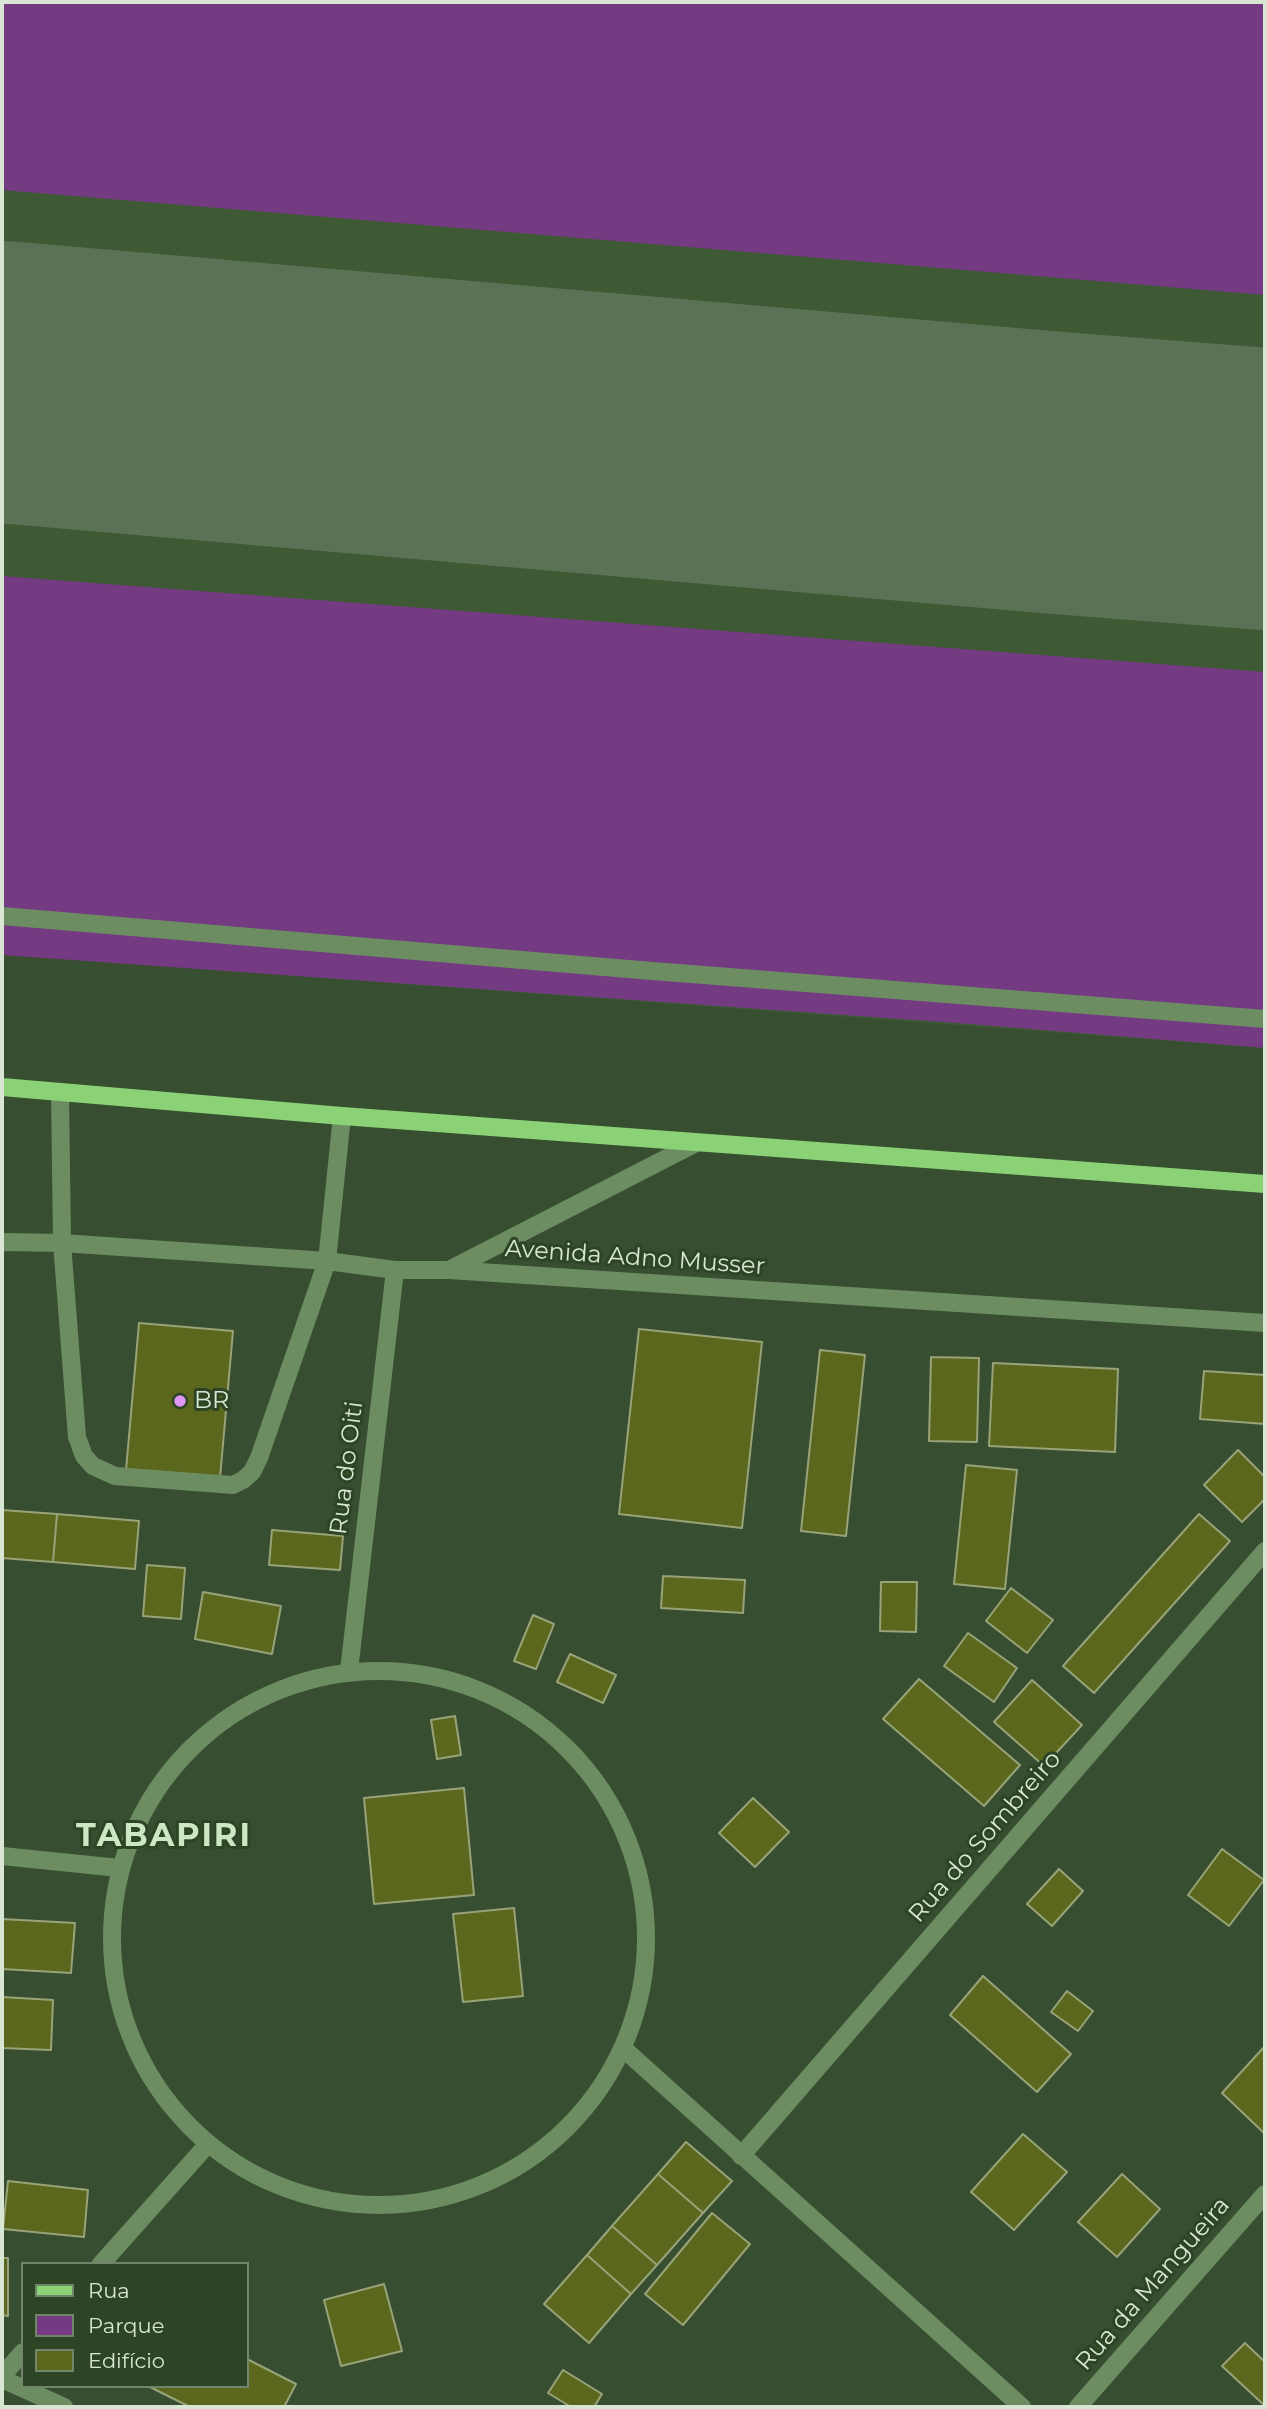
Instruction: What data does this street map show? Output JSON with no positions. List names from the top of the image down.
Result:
{
  "streets": {
    "street": [
      "Avenida Adno Musser",
      "Rua do Oiti",
      "Rua do Sombreiro",
      "Rua da Mangueira"
    ]
  },
  "crossings": [
    ["Avenida Adno Musser", "Rua do Oiti"]
  ],
  "districts": ["TABAPIRI"],
  "places": ["BR"],
  "legend": ["Rua", "Parque", "Edifício"]
}
